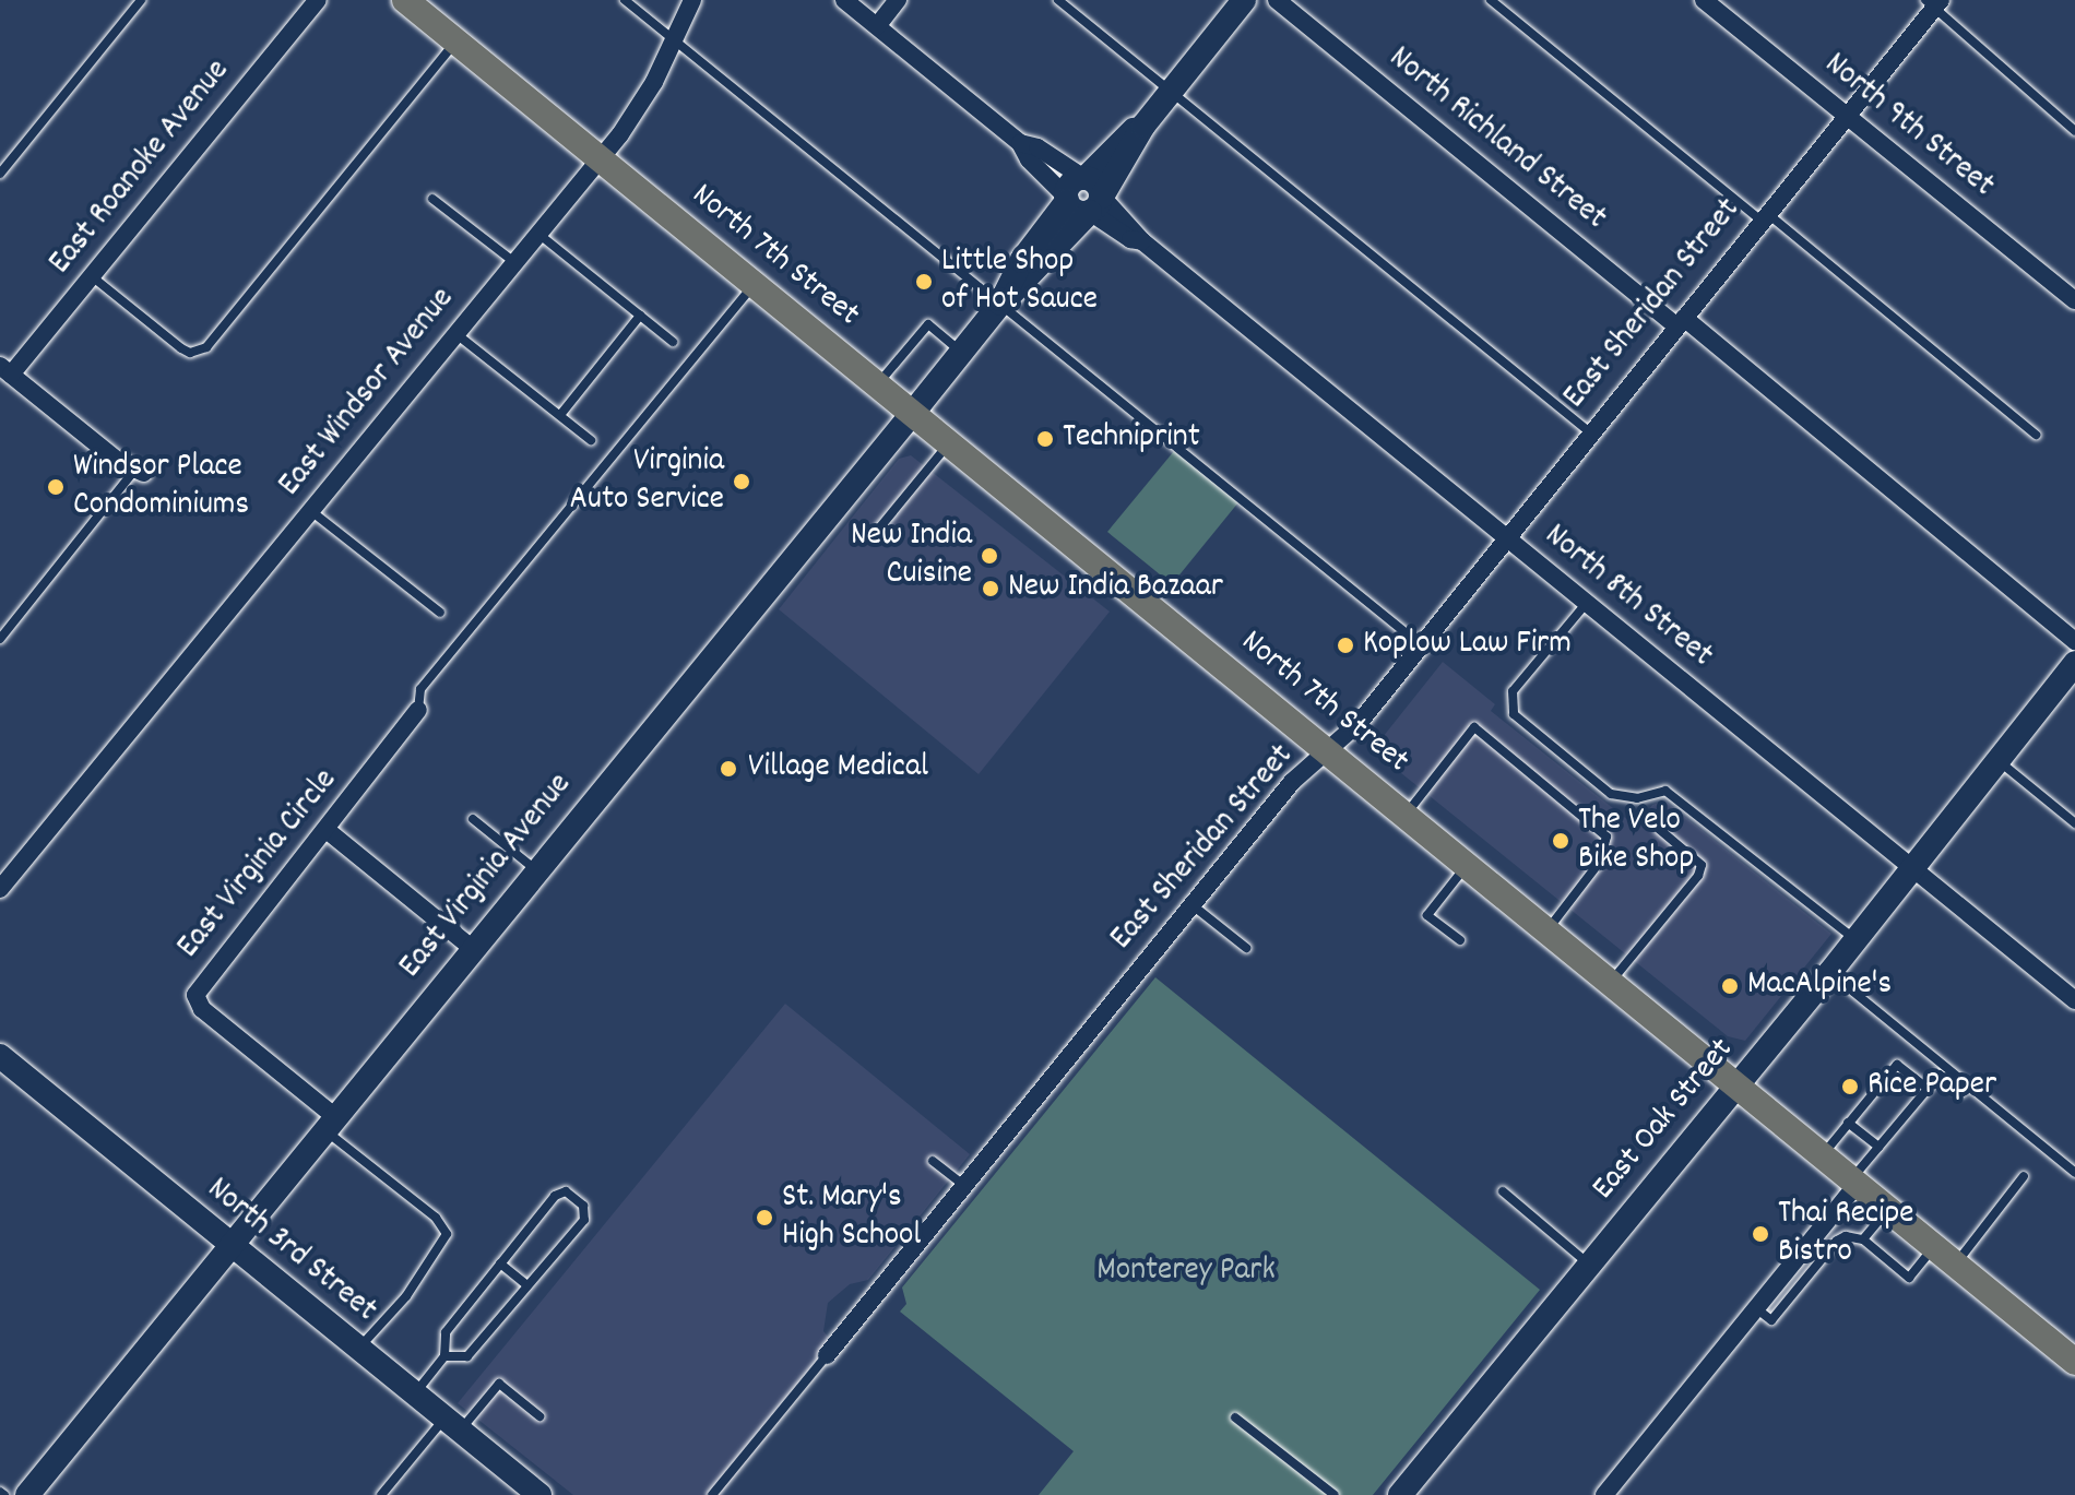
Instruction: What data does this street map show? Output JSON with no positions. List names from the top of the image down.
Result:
{
  "streets": {
    "main road": ["North 7th Street"],
    "street": [
      "North 9th Street",
      "North Richland Street",
      "East Roanoke Avenue",
      "East Sheridan Street",
      "East Windsor Avenue",
      "North 8th Street",
      "East Virginia Circle",
      "East Virginia Avenue",
      "East Oak Street",
      "North 3rd Street"
    ]
  },
  "crossings": [
    ["North 9th Street", "East Sheridan Street"],
    ["North Richland Street", "East Sheridan Street"],
    ["North 7th Street", "East Sheridan Street"],
    ["North 7th Street", "East Windsor Avenue"],
    ["North 7th Street", "East Virginia Avenue"],
    ["North 7th Street", "East Oak Street"],
    ["East Sheridan Street", "North 8th Street"],
    ["North 8th Street", "East Virginia Avenue"],
    ["North 8th Street", "East Oak Street"],
    ["East Virginia Circle", "East Virginia Avenue"],
    ["East Virginia Avenue", "North 3rd Street"]
  ],
  "parks": ["Monterey Park"],
  "places": [
    "Little Shop of Hot Sauce",
    "Techniprint",
    "Virginia Auto Service",
    "Windsor Place Condominiums",
    "New India Cuisine",
    "New India Bazaar",
    "Koplow Law Firm",
    "Village Medical",
    "The Velo Bike Shop",
    "MacAlpine's",
    "Rice Paper",
    "St. Mary's High School",
    "Thai Recipe Bistro"
  ]
}
